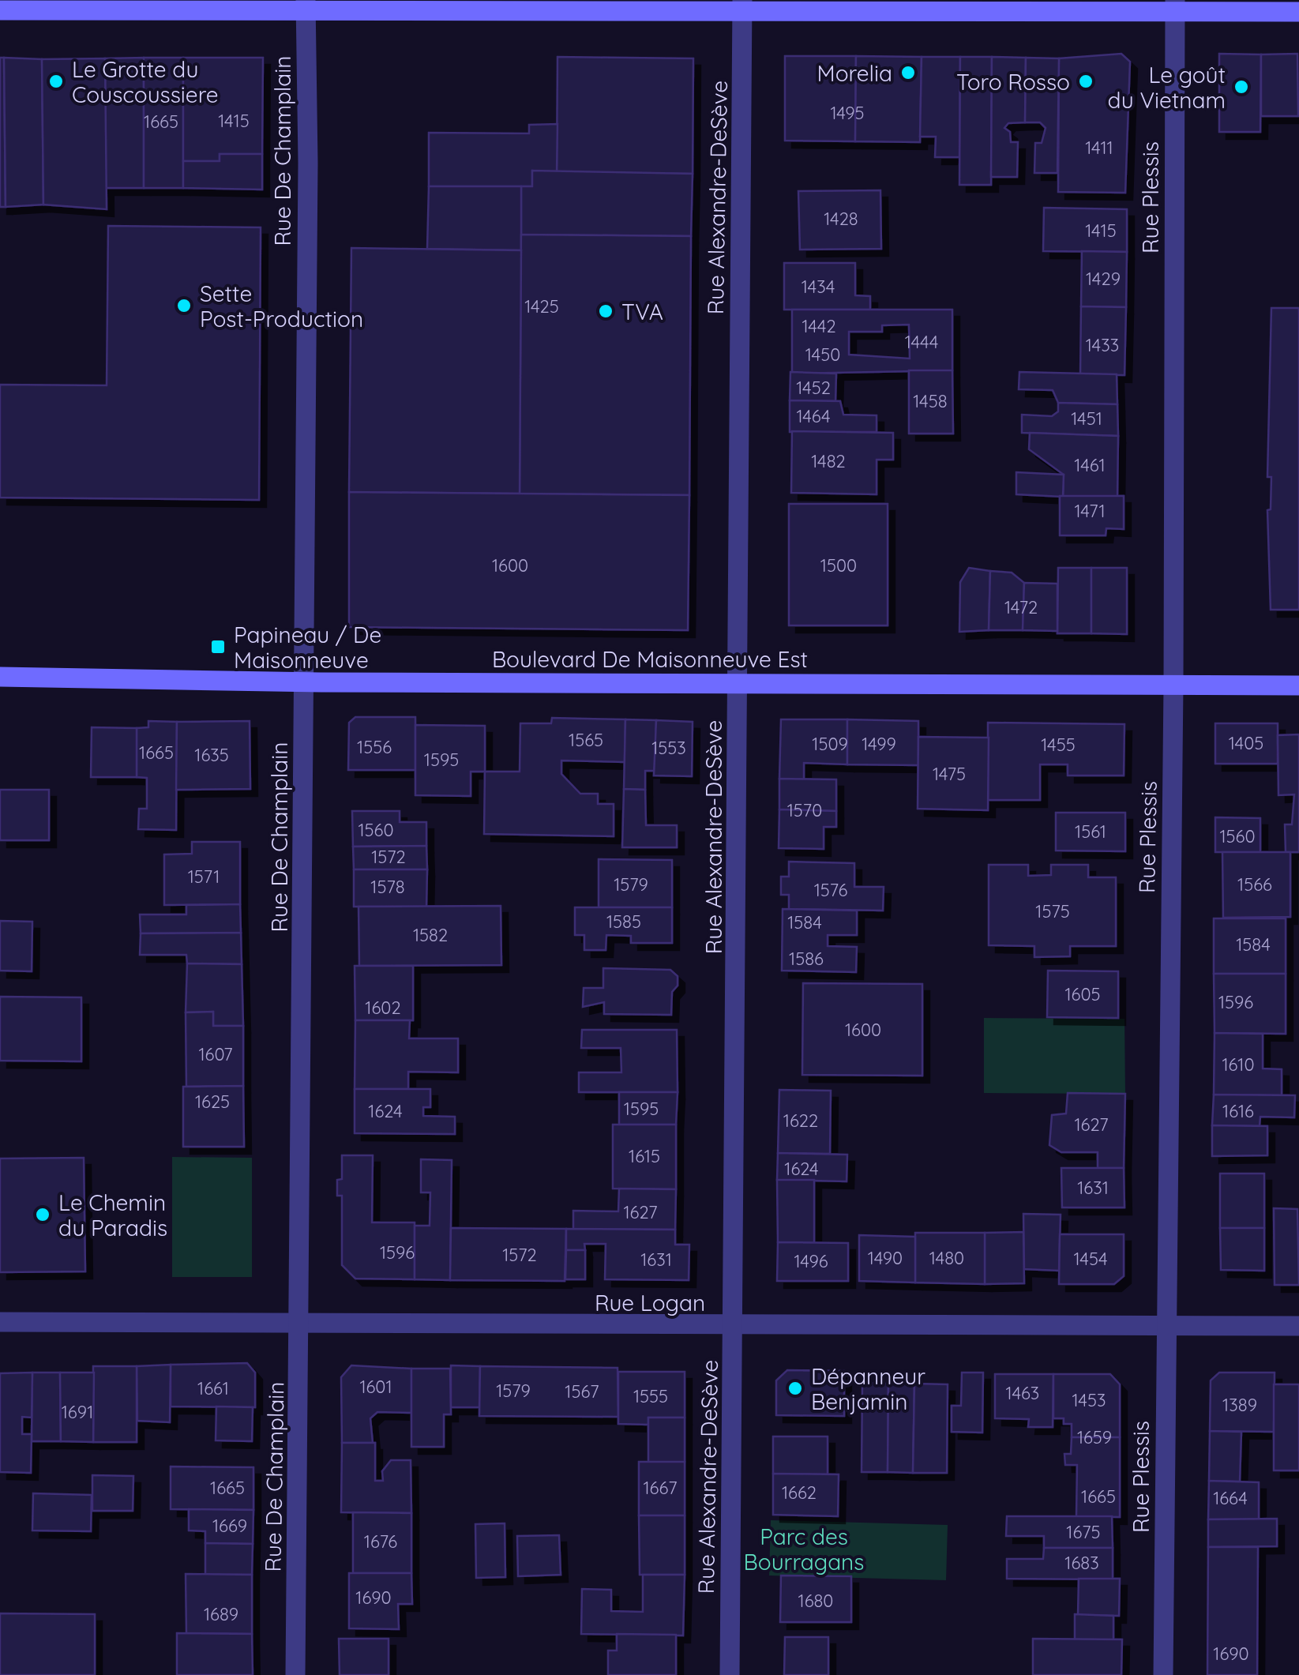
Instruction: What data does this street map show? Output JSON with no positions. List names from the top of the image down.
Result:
{
  "streets": {
    "street": [
      "Rue De Champlain",
      "Rue Alexandre-DeSève",
      "Rue Plessis",
      "Boulevard De Maisonneuve Est",
      "Rue Logan"
    ]
  },
  "crossings": [
    ["Rue De Champlain", "Boulevard De Maisonneuve Est"],
    ["Rue De Champlain", "Rue Logan"],
    ["Rue Alexandre-DeSève", "Boulevard De Maisonneuve Est"],
    ["Rue Alexandre-DeSève", "Rue Logan"],
    ["Rue Plessis", "Boulevard De Maisonneuve Est"],
    ["Rue Plessis", "Rue Logan"]
  ],
  "parks": ["Parc des Bourragans"],
  "places": {
    "other": [
      "Morelia",
      "Le Grotte du Couscoussiere",
      "Toro Rosso",
      "Le goût du Vietnam",
      "Sette Post-Production",
      "TVA",
      "Le Chemin du Paradis",
      "Dépanneur Benjamin"
    ],
    "transit": ["Papineau / De Maisonneuve"]
  },
  "house_numbers": [
    "1495",
    "1415",
    "1665",
    "1411",
    "1428",
    "1415",
    "1429",
    "1434",
    "1425",
    "1442",
    "1444",
    "1433",
    "1450",
    "1452",
    "1458",
    "1464",
    "1451",
    "1482",
    "1461",
    "1471",
    "1600",
    "1500",
    "1472",
    "1565",
    "1405",
    "1509",
    "1499",
    "1455",
    "1556",
    "1553",
    "1665",
    "1635",
    "1595",
    "1475",
    "1570",
    "1560",
    "1561",
    "1560",
    "1572",
    "1571",
    "1579",
    "1566",
    "1578",
    "1576",
    "1575",
    "1585",
    "1584",
    "1582",
    "1584",
    "1586",
    "1605",
    "1596",
    "1602",
    "1600",
    "1607",
    "1610",
    "1625",
    "1595",
    "1624",
    "1616",
    "1622",
    "1627",
    "1615",
    "1624",
    "1631",
    "1627",
    "1596",
    "1572",
    "1490",
    "1480",
    "1454",
    "1631",
    "1496",
    "1601",
    "1661",
    "1579",
    "1567",
    "1463",
    "1555",
    "1453",
    "1389",
    "1691",
    "1659",
    "1665",
    "1667",
    "1662",
    "1665",
    "1664",
    "1669",
    "1675",
    "1676",
    "1683",
    "1690",
    "1680",
    "1689",
    "1690"
  ]
}
